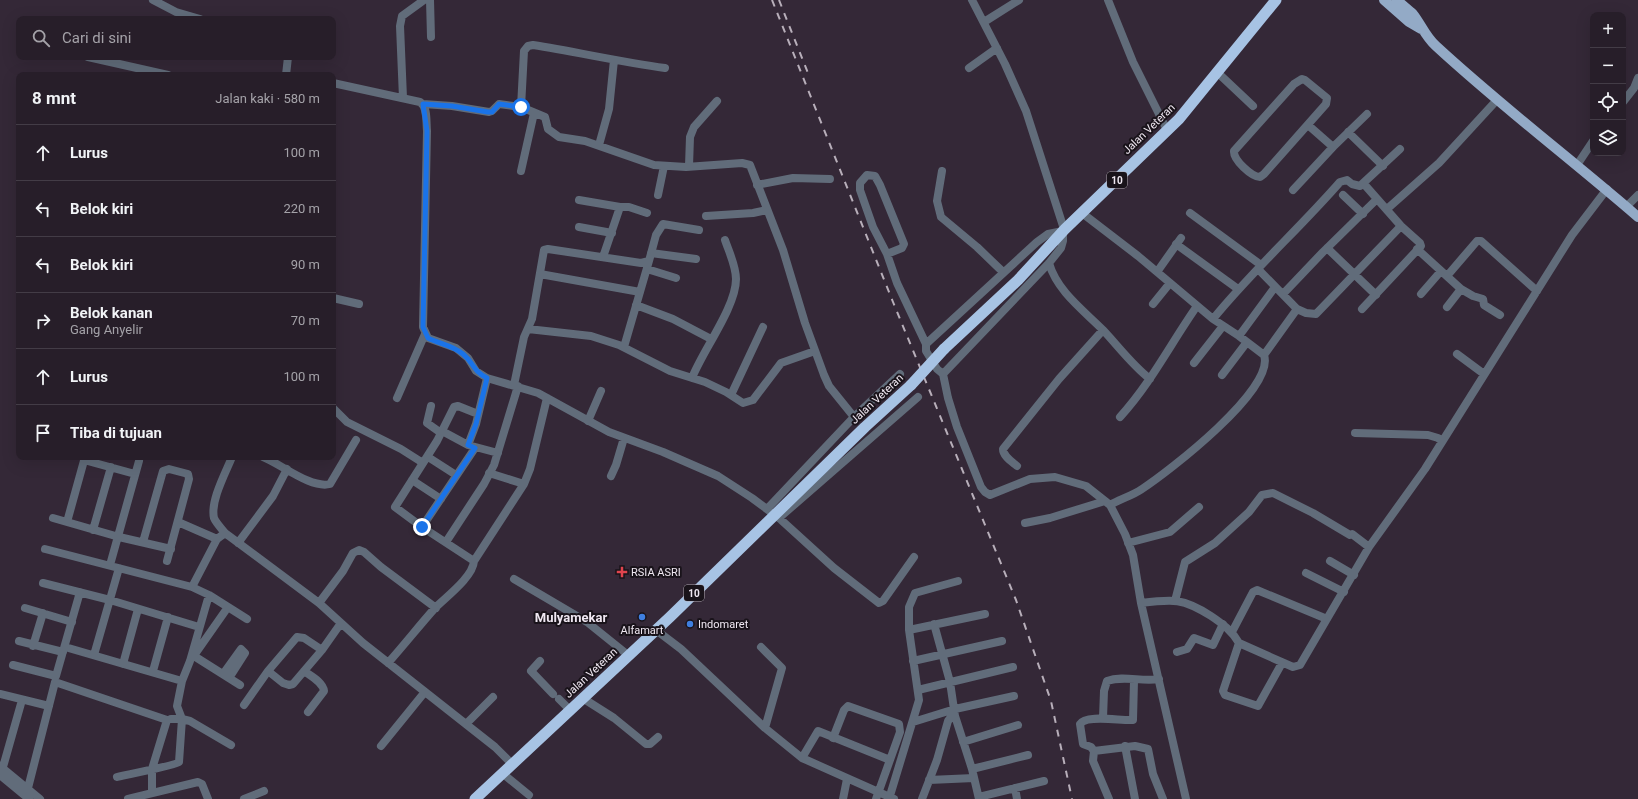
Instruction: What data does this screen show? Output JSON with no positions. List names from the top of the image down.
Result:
{
  "streets": {
    "highway": ["Jalan Veteran", "10"]
  },
  "districts": ["Mulyamekar"],
  "places": {
    "health": ["RSIA ASRI"],
    "other": ["Alfamart", "Indomaret"]
  },
  "page": {
    "map_buttons": ["+", "−"],
    "search": "Cari di sini",
    "heading": ["8 mnt", "Jalan kaki · 580 m"],
    "list": [
      ["Lurus", "100 m"],
      ["Belok kiri", "220 m"],
      ["Belok kiri", "90 m"],
      ["Belok kanan", "Gang Anyelir", "70 m"],
      ["Lurus", "100 m"],
      "Tiba di tujuan"
    ]
  }
}
